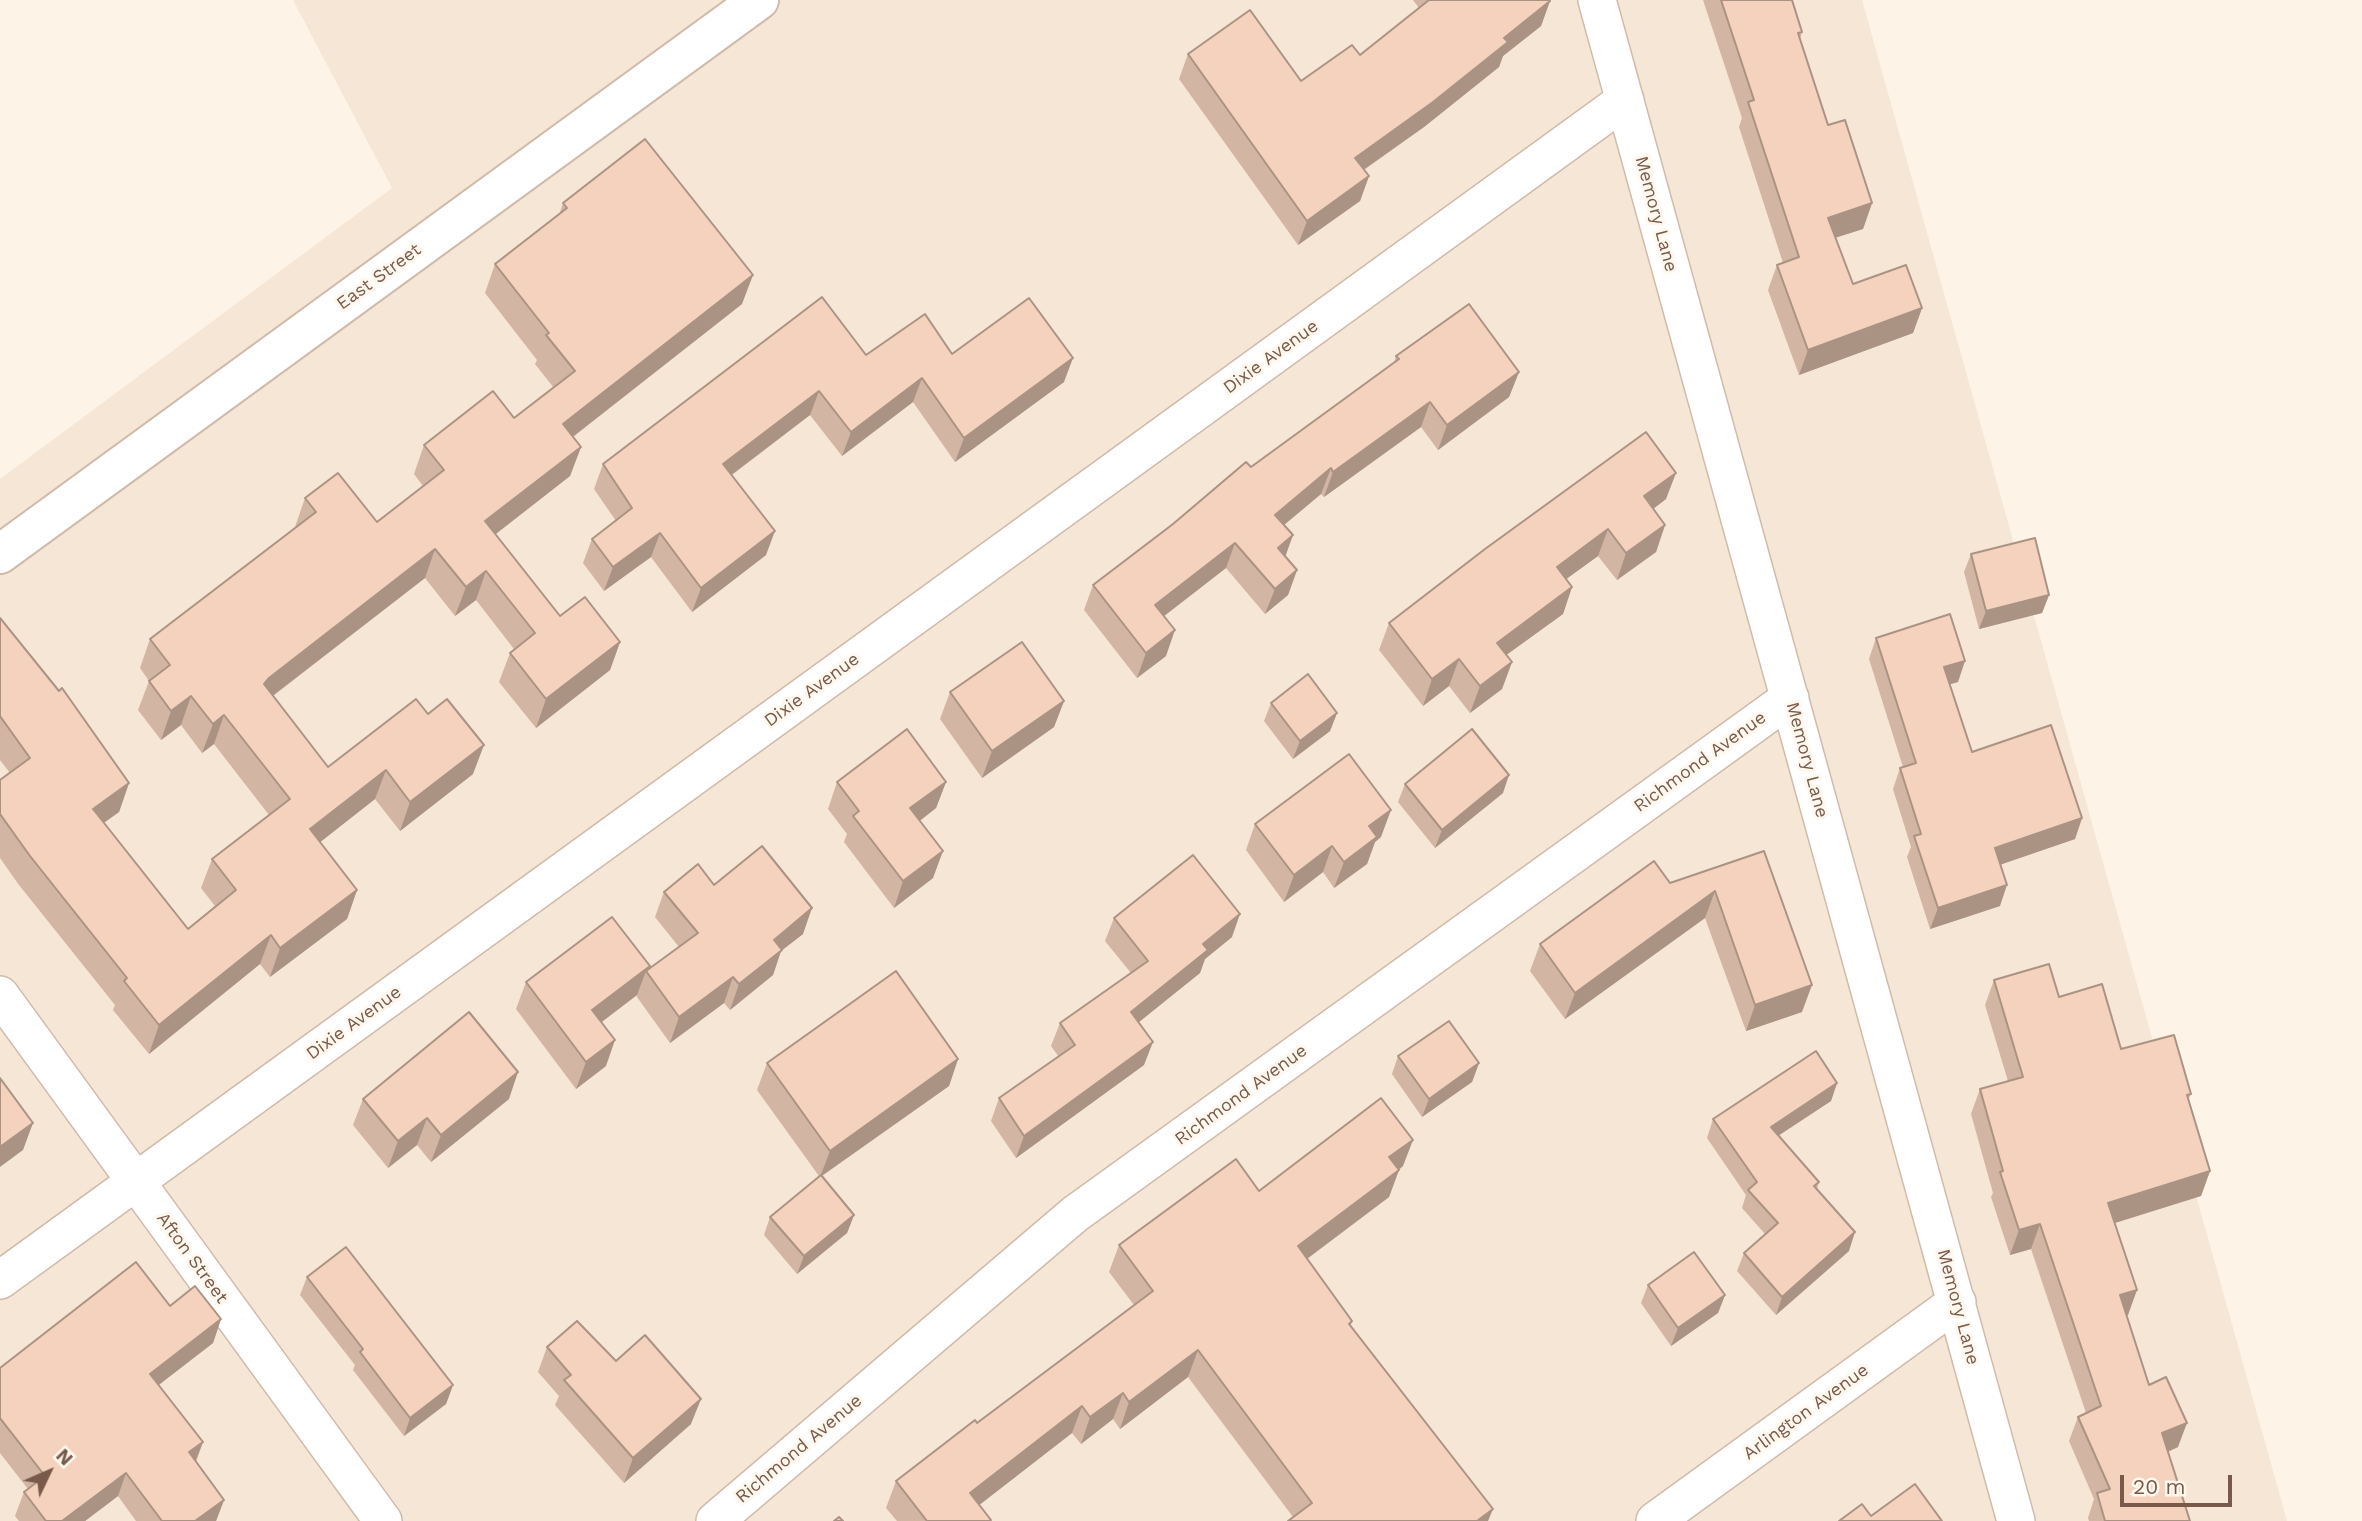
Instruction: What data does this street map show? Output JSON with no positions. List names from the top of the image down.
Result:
{
  "streets": {
    "street": [
      "Memory Lane",
      "East Street",
      "Dixie Avenue",
      "Richmond Avenue",
      "Afton Street",
      "Arlington Avenue"
    ]
  },
  "crossings": [
    ["Memory Lane", "Dixie Avenue"],
    ["Memory Lane", "Richmond Avenue"],
    ["Memory Lane", "Arlington Avenue"],
    ["Dixie Avenue", "Afton Street"]
  ],
  "scale_bar": "20 m",
  "north": "top right"
}
